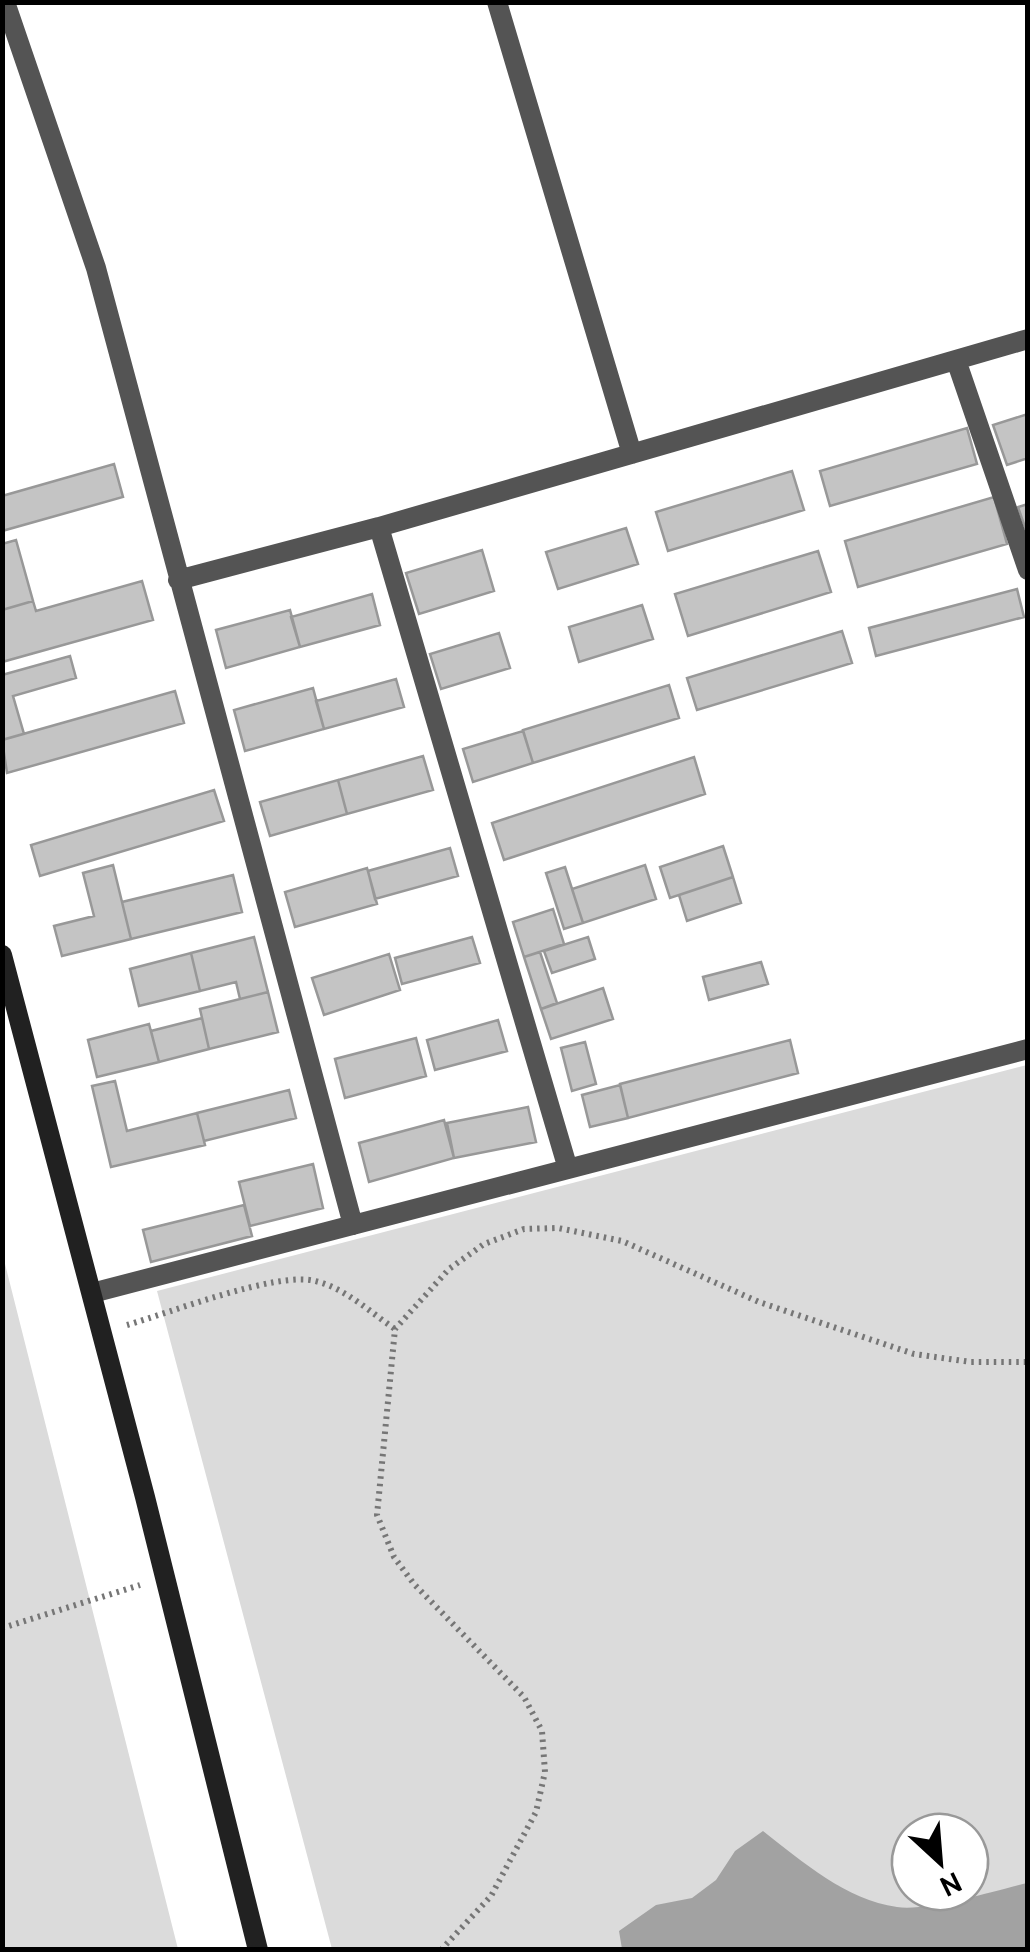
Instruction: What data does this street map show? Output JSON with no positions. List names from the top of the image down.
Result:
{
  "north": "bottom right"
}
